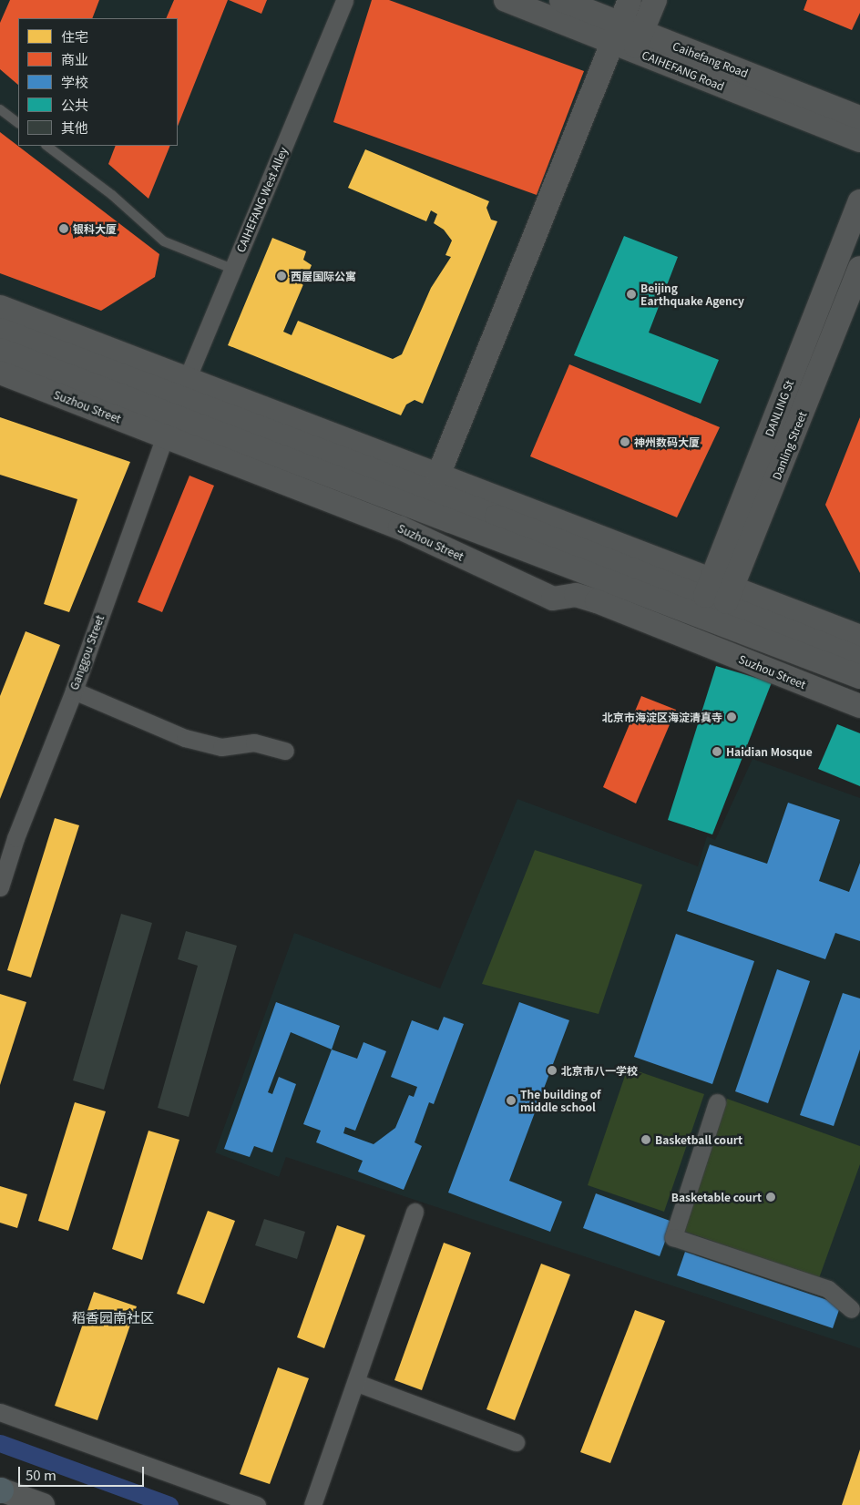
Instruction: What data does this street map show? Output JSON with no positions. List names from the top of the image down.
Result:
{
  "streets": {
    "street": [
      "Caihefang Road",
      "CAIHEFANG Road",
      "CAIHEFANG West Alley",
      "Suzhou Street",
      "DANLING St",
      "Danling Street",
      "Ganggou Street"
    ]
  },
  "crossings": [
    ["Caihefang Road", "CAIHEFANG Road"],
    ["CAIHEFANG West Alley", "Suzhou Street"],
    ["CAIHEFANG West Alley", "Ganggou Street"],
    ["Suzhou Street", "DANLING St"],
    ["Suzhou Street", "Danling Street"],
    ["Suzhou Street", "Ganggou Street"],
    ["DANLING St", "Danling Street"]
  ],
  "districts": ["稻香园南社区"],
  "places": [
    "银科大厦",
    "西屋国际公寓",
    "Beijing Earthquake Agency",
    "神州数码大厦",
    "北京市海淀区海淀清真寺",
    "Haidian Mosque",
    "北京市八一学校",
    "The building of middle school",
    "Basketball court",
    "Basketable court"
  ],
  "legend": [
    "住宅",
    "商业",
    "学校",
    "公共",
    "其他"
  ],
  "scale_bar": "50 m"
}
